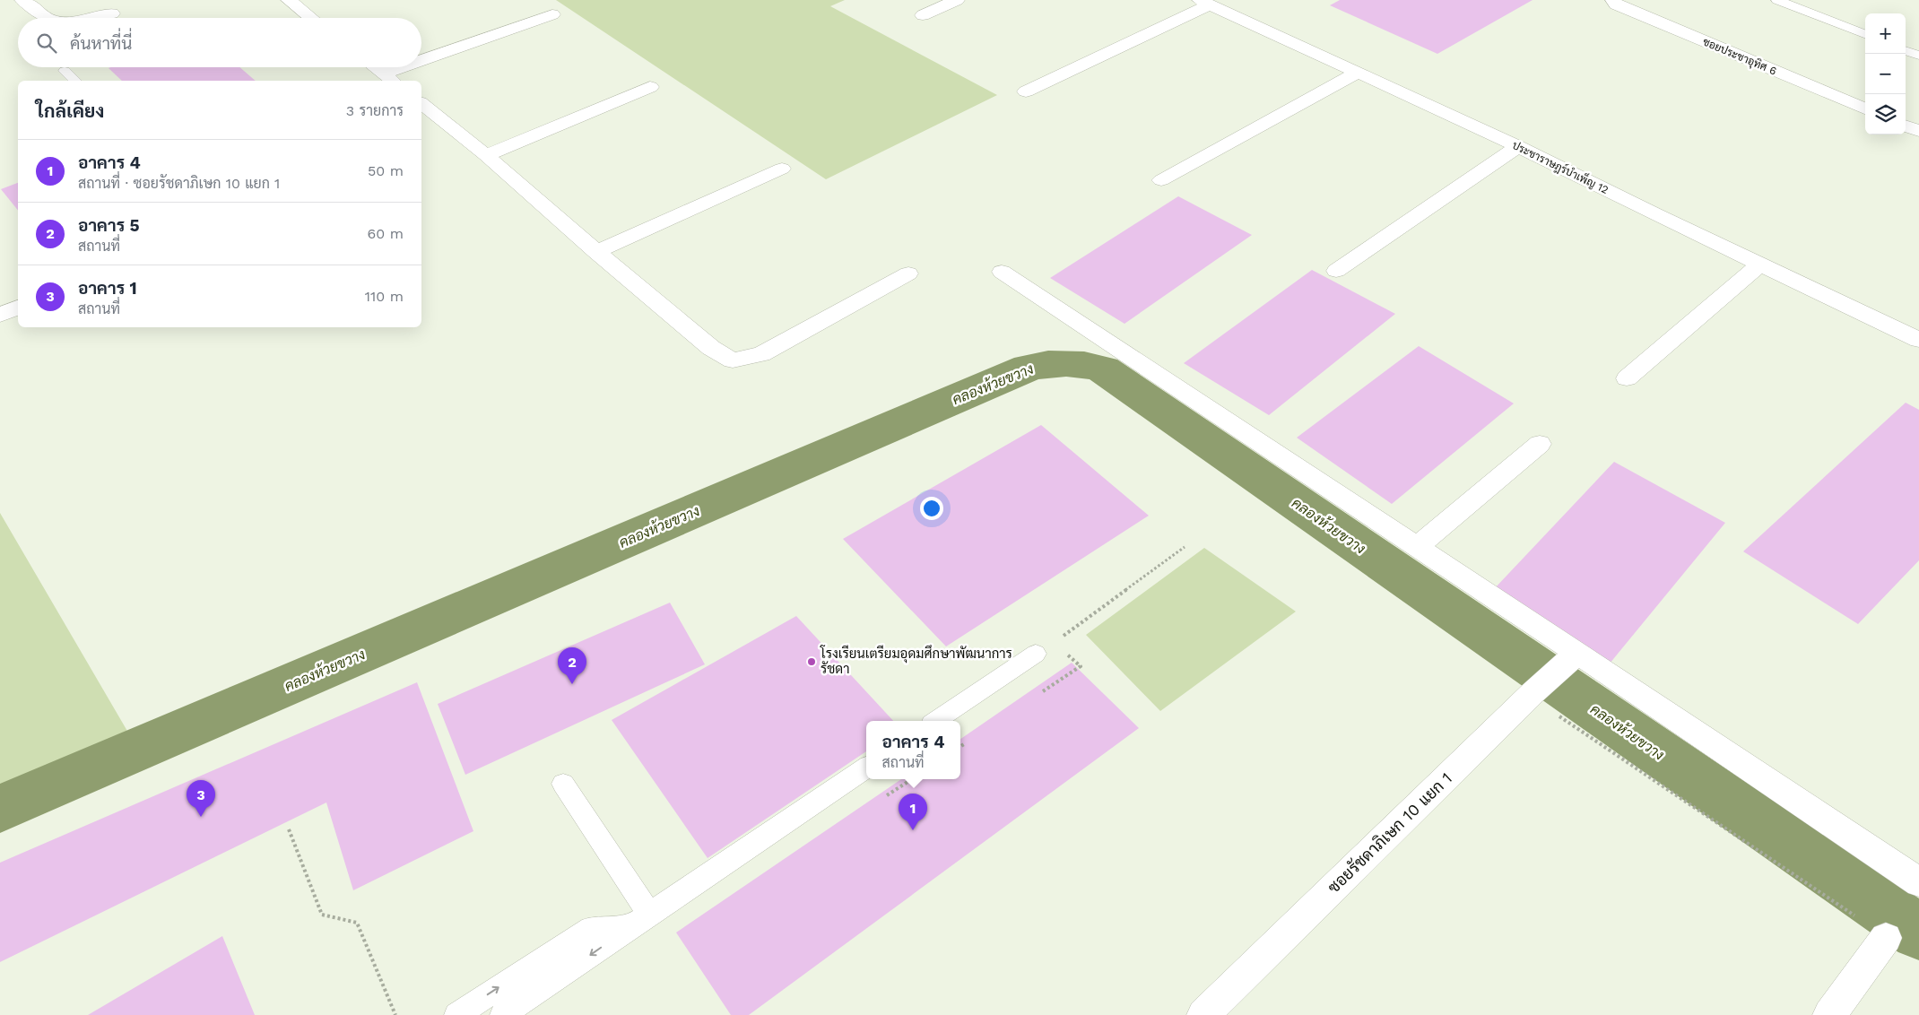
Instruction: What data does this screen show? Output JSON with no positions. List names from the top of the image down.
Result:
{
  "streets": {
    "street": ["ซอยประชาอุทิศ 6", "ประชาราษฎร์บำเพ็ญ 12", "ซอยรัชดาภิเษก 10 แยก 1"]
  },
  "water": ["คลองห้วยขวาง"],
  "places": ["โรงเรียนเตรียมอุดมศึกษาพัฒนาการ รัชดา"],
  "page": {
    "map_buttons": ["+", "−"],
    "search": "ค้นหาที่นี่",
    "heading": ["ใกล้เคียง", "3 รายการ"],
    "list": [
      {
        "mark": "1",
        "name": "อาคาร 4",
        "note": "สถานที่ · ซอยรัชดาภิเษก 10 แยก 1",
        "value": "50 m"
      },
      {
        "mark": "2",
        "name": "อาคาร 5",
        "note": "สถานที่",
        "value": "60 m"
      },
      {
        "mark": "3",
        "name": "อาคาร 1",
        "note": "สถานที่",
        "value": "110 m"
      }
    ],
    "pins": ["2", "3", "1"],
    "popup": ["อาคาร 4", "สถานที่"]
  }
}
